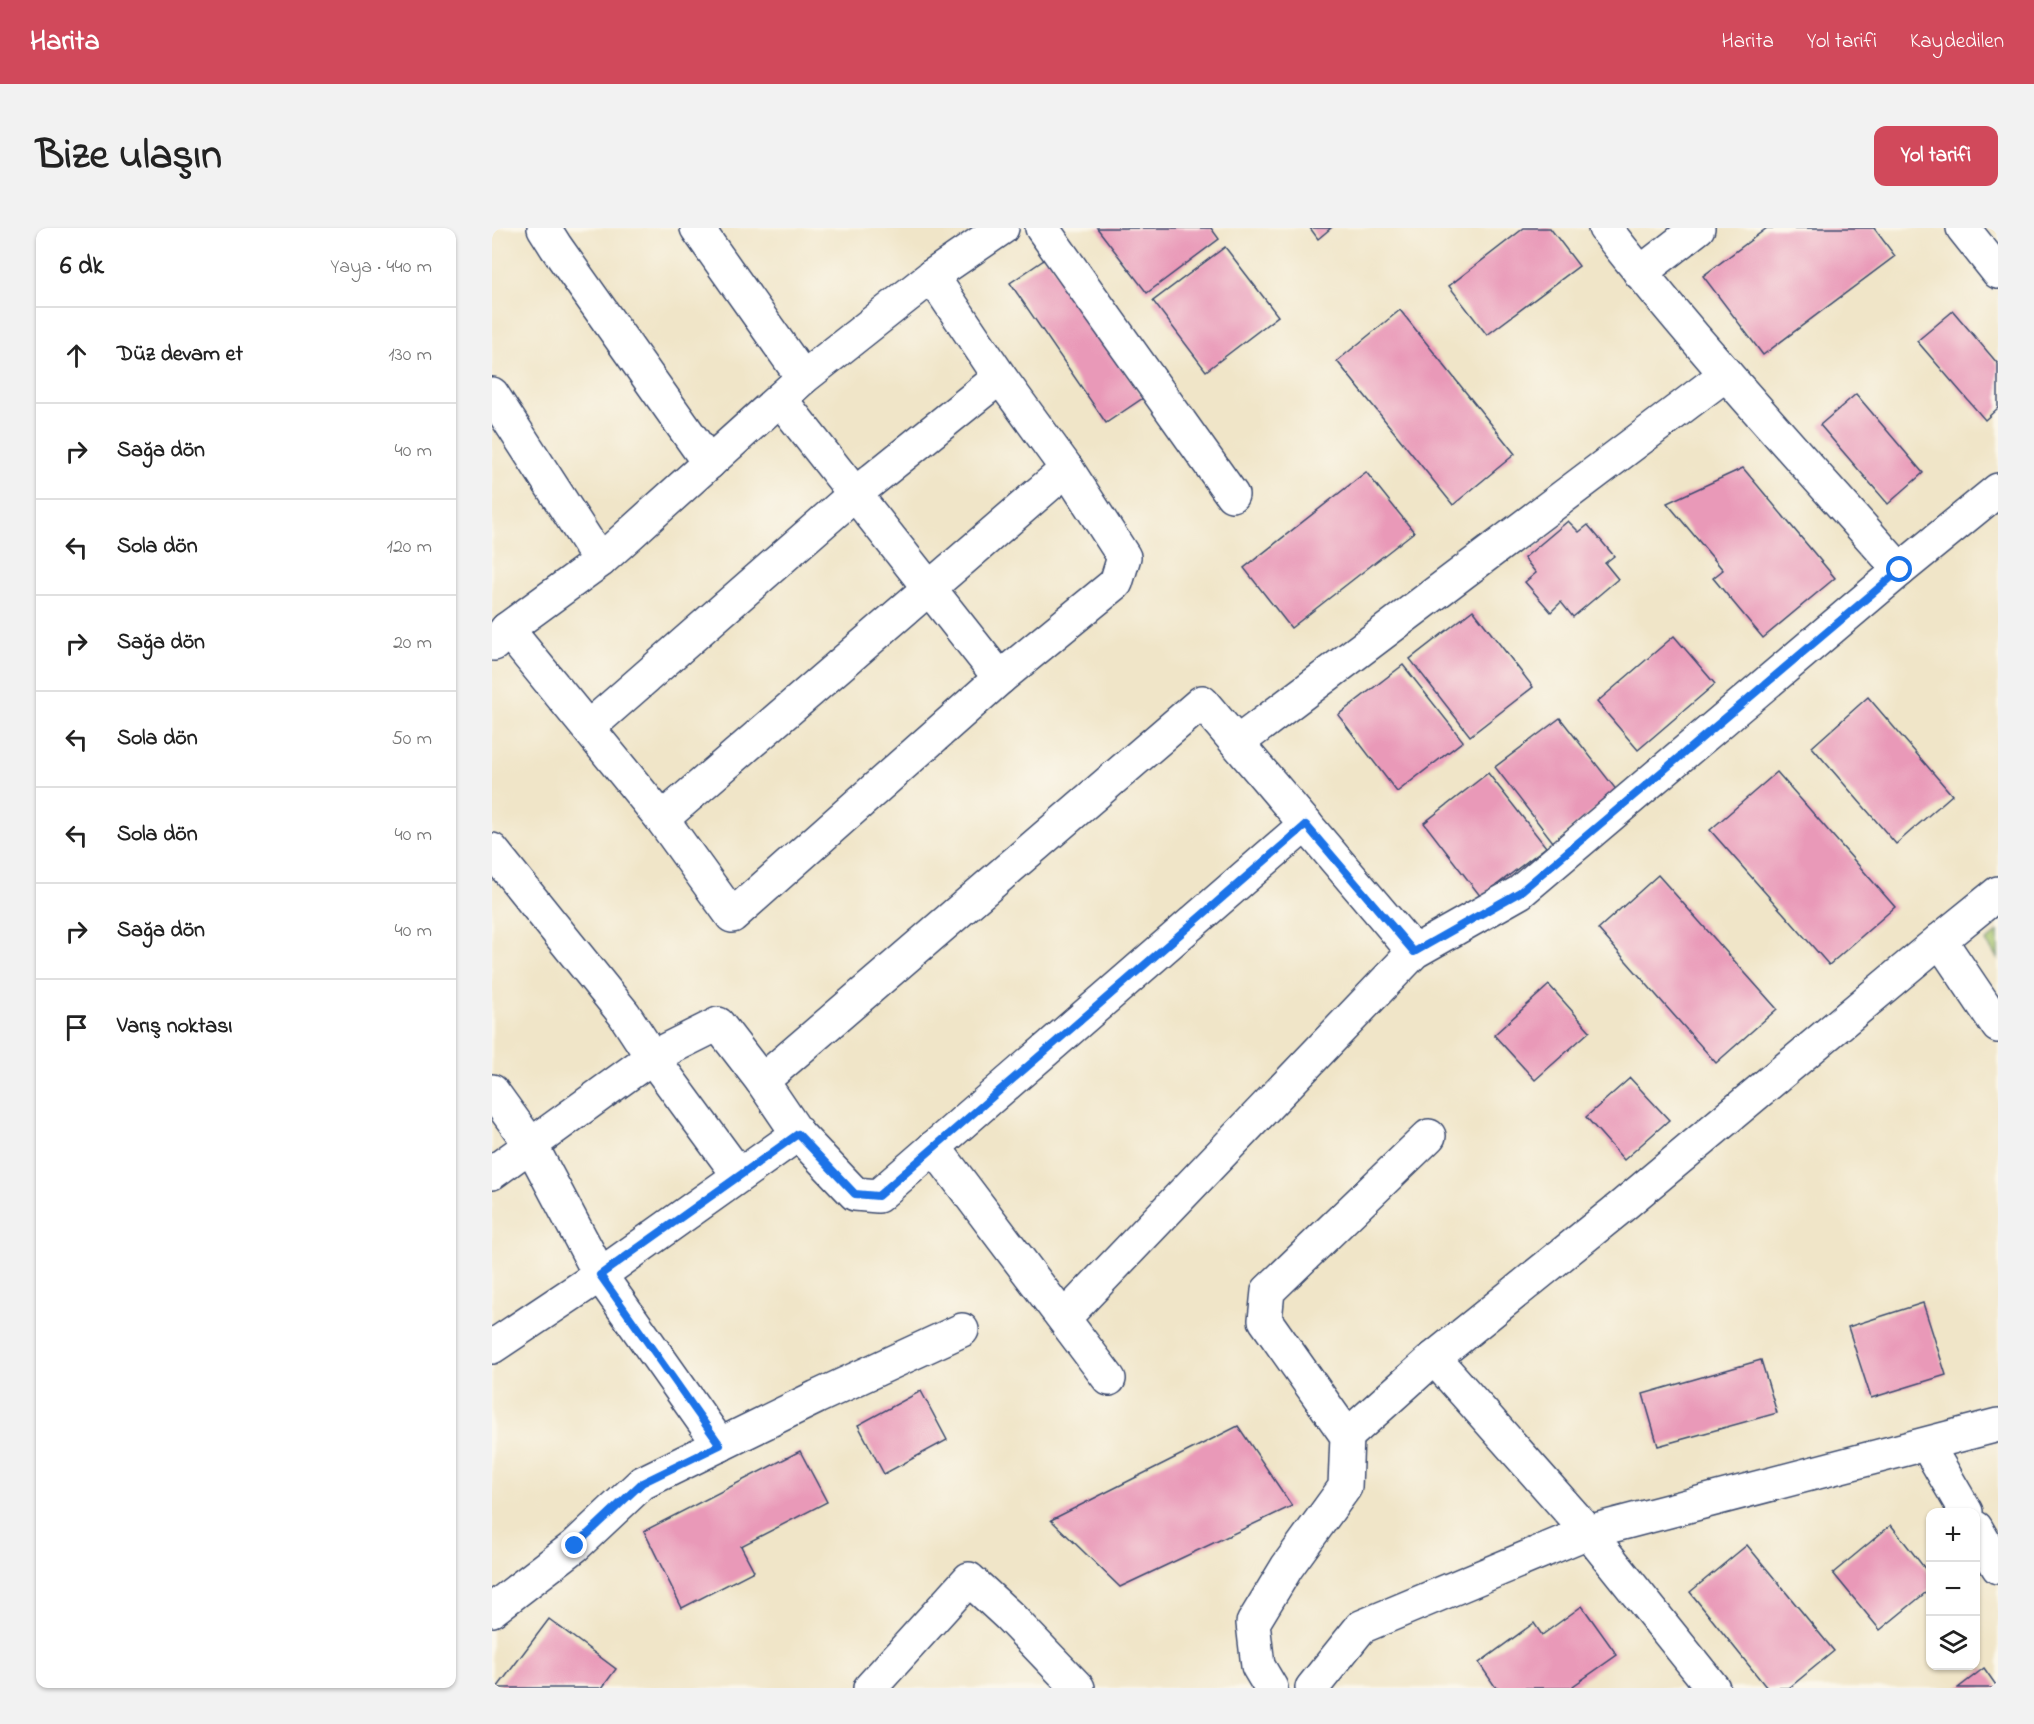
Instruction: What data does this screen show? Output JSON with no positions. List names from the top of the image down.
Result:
{
  "page": {
    "header": "Harita",
    "nav": ["Harita", "Yol tarifi", "Kaydedilen"],
    "title": "Bize ulaşın",
    "buttons": "Yol tarifi",
    "heading": ["6 dk", "Yaya · 440 m"],
    "list": [
      ["Düz devam et", "130 m"],
      ["Sağa dön", "40 m"],
      ["Sola dön", "120 m"],
      ["Sağa dön", "20 m"],
      ["Sola dön", "50 m"],
      ["Sola dön", "40 m"],
      ["Sağa dön", "40 m"],
      "Varış noktası"
    ],
    "map_buttons": ["+", "−"]
  }
}
